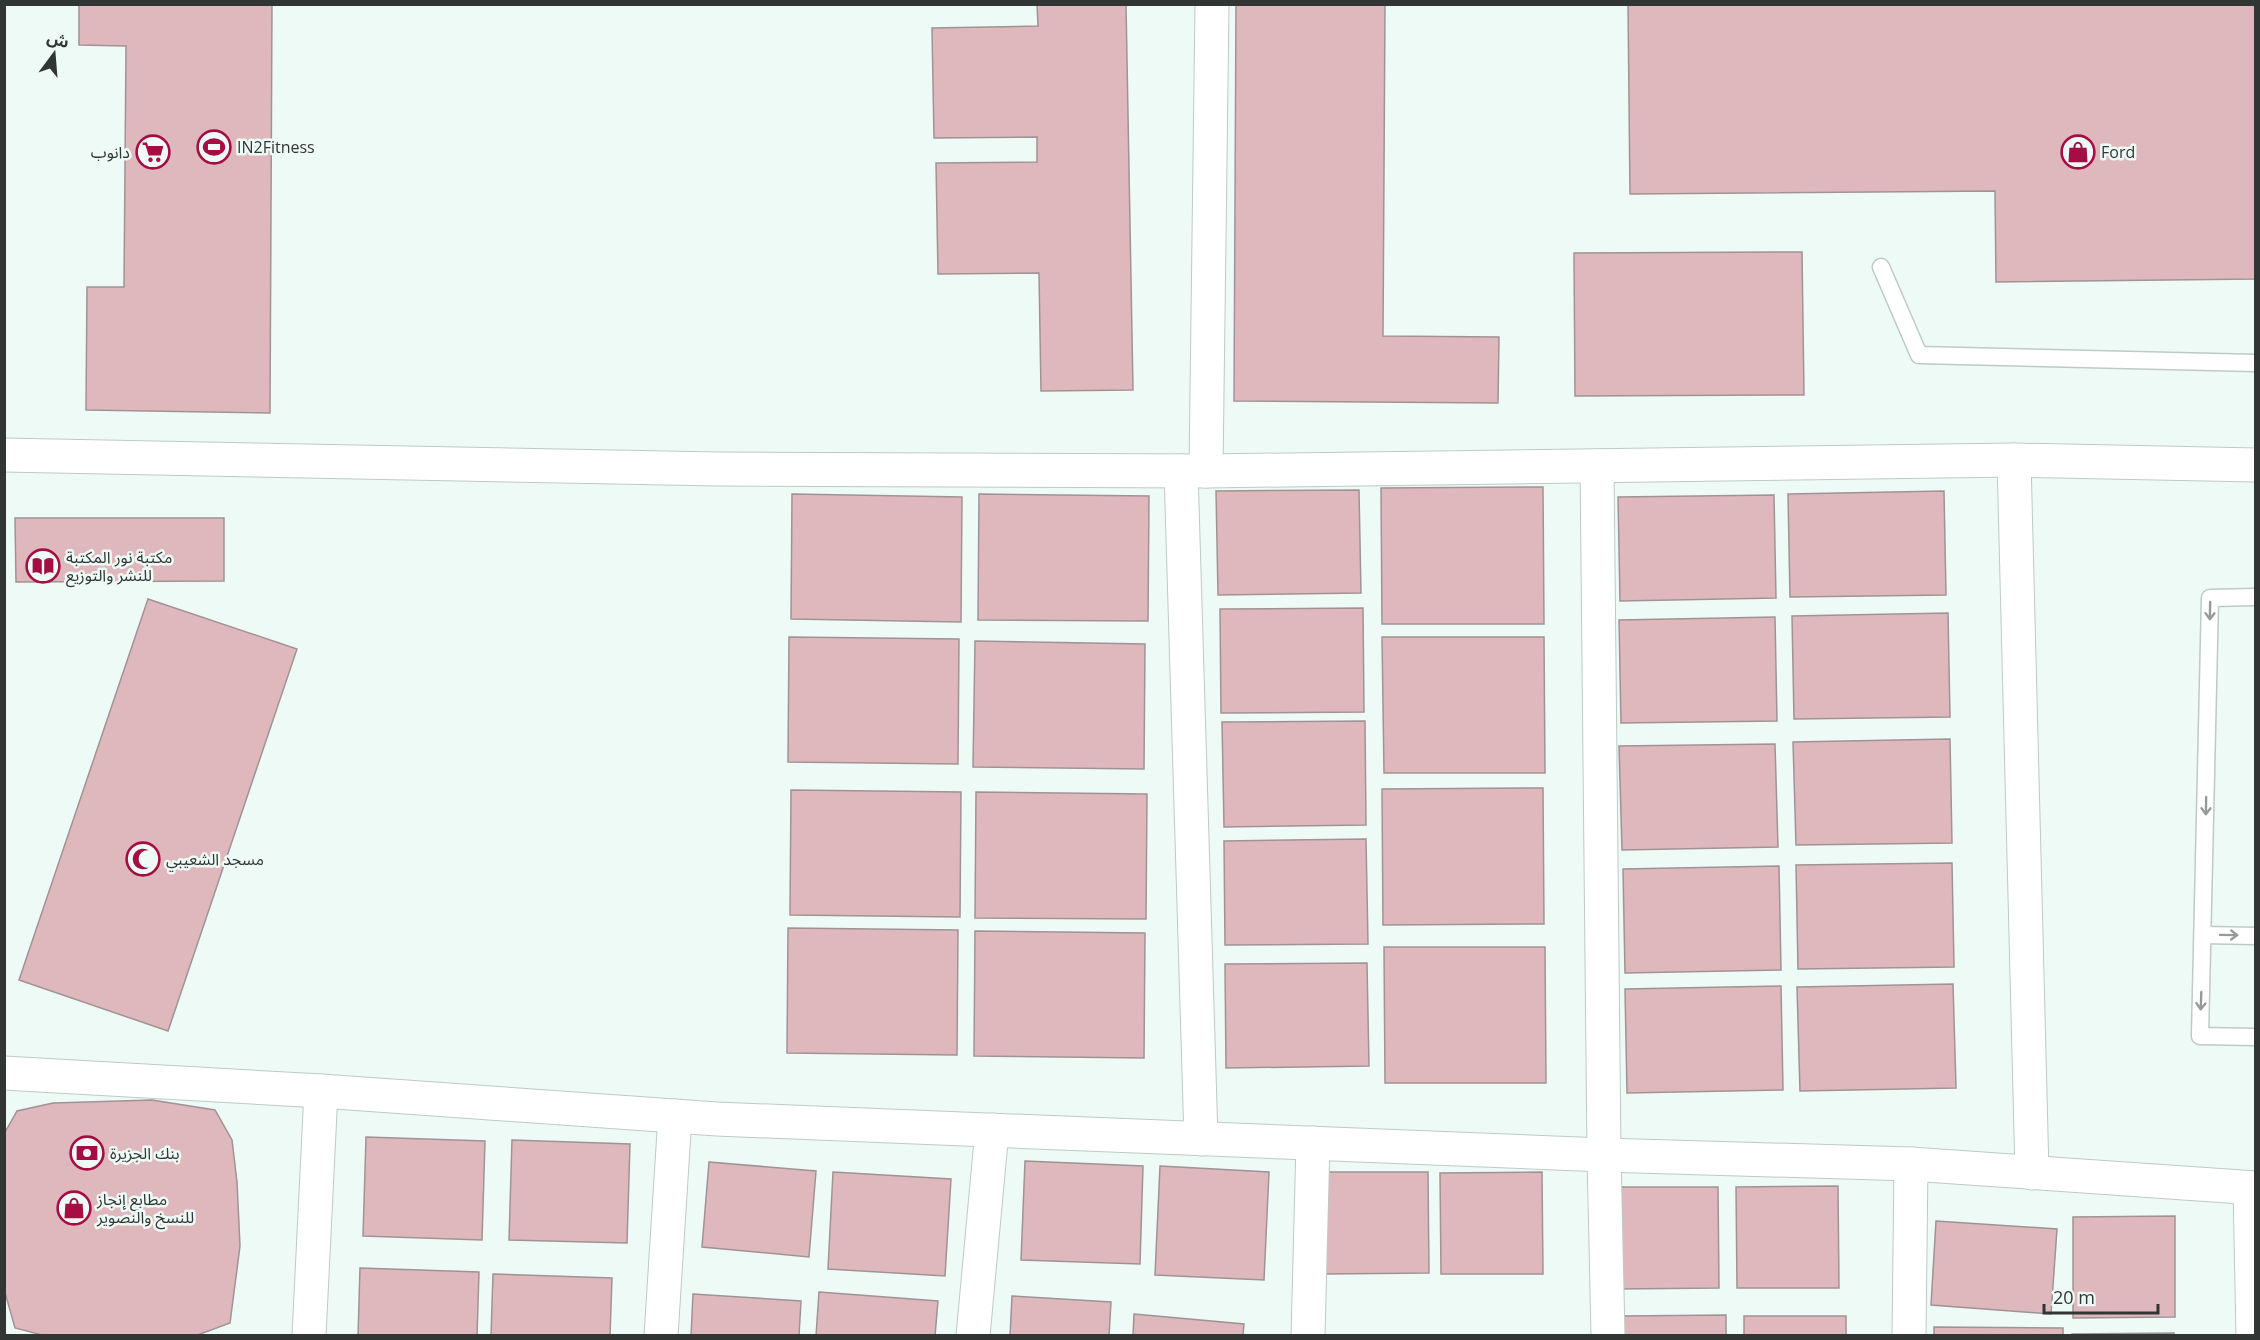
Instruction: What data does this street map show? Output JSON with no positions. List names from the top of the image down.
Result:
{
  "places": {
    "sports": ["IN2Fitness"],
    "supermarket": ["دانوب"],
    "shop": ["Ford", "مطابع إنجاز للنسخ والنصوير"],
    "library": ["مكتبة نور المكتبة للنشر والتوزيع"],
    "mosque": ["مسجد الشعيبي"],
    "bank": ["بنك الجزيرة"]
  },
  "scale_bar": "20 m",
  "north": "top"
}
